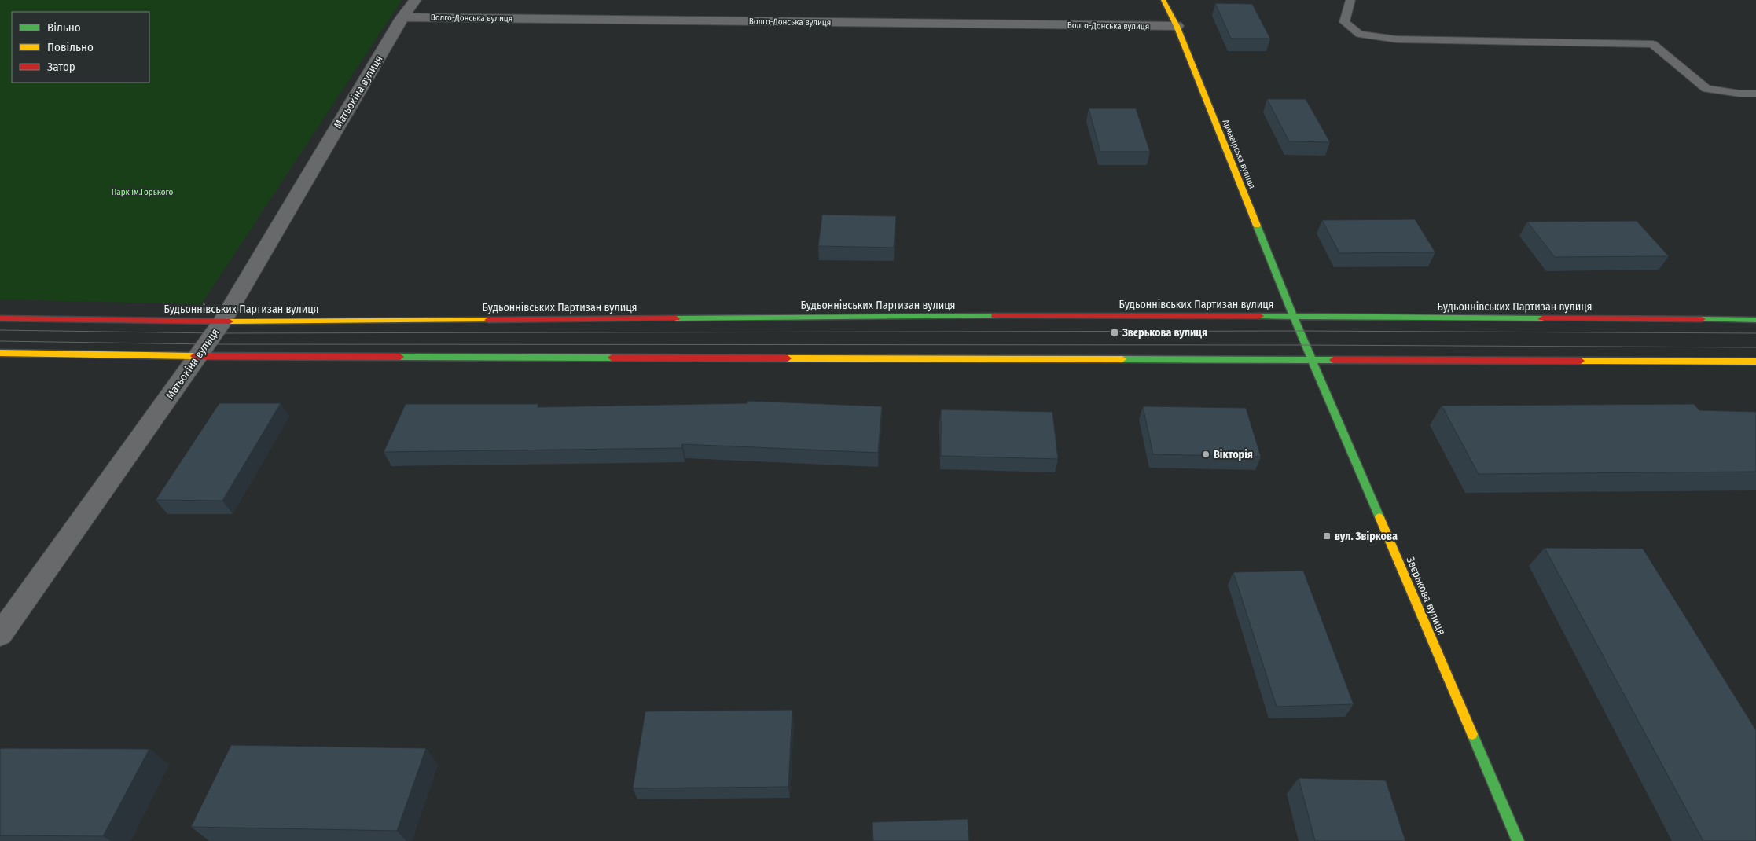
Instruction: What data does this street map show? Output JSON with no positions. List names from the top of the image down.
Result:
{
  "streets": {
    "main road": ["Армавірська вулиця", "Будьоннівських Партизан вулиця", "Звєрькова вулиця"],
    "street": ["Волго-Донська вулиця", "Матьокіна вулиця"]
  },
  "crossings": [
    ["Волго-Донська вулиця", "Матьокіна вулиця"],
    ["Волго-Донська вулиця", "Армавірська вулиця"],
    ["Матьокіна вулиця", "Будьоннівських Партизан вулиця"],
    ["Армавірська вулиця", "Будьоннівських Партизан вулиця"],
    ["Армавірська вулиця", "Звєрькова вулиця"],
    ["Будьоннівських Партизан вулиця", "Звєрькова вулиця"]
  ],
  "parks": ["Парк iм.Горького"],
  "places": {
    "transit": ["Звєрькова вулиця", "вул. Звіркова"],
    "other": ["Вікторія"]
  },
  "legend": ["Вільно", "Повільно", "Затор"]
}
